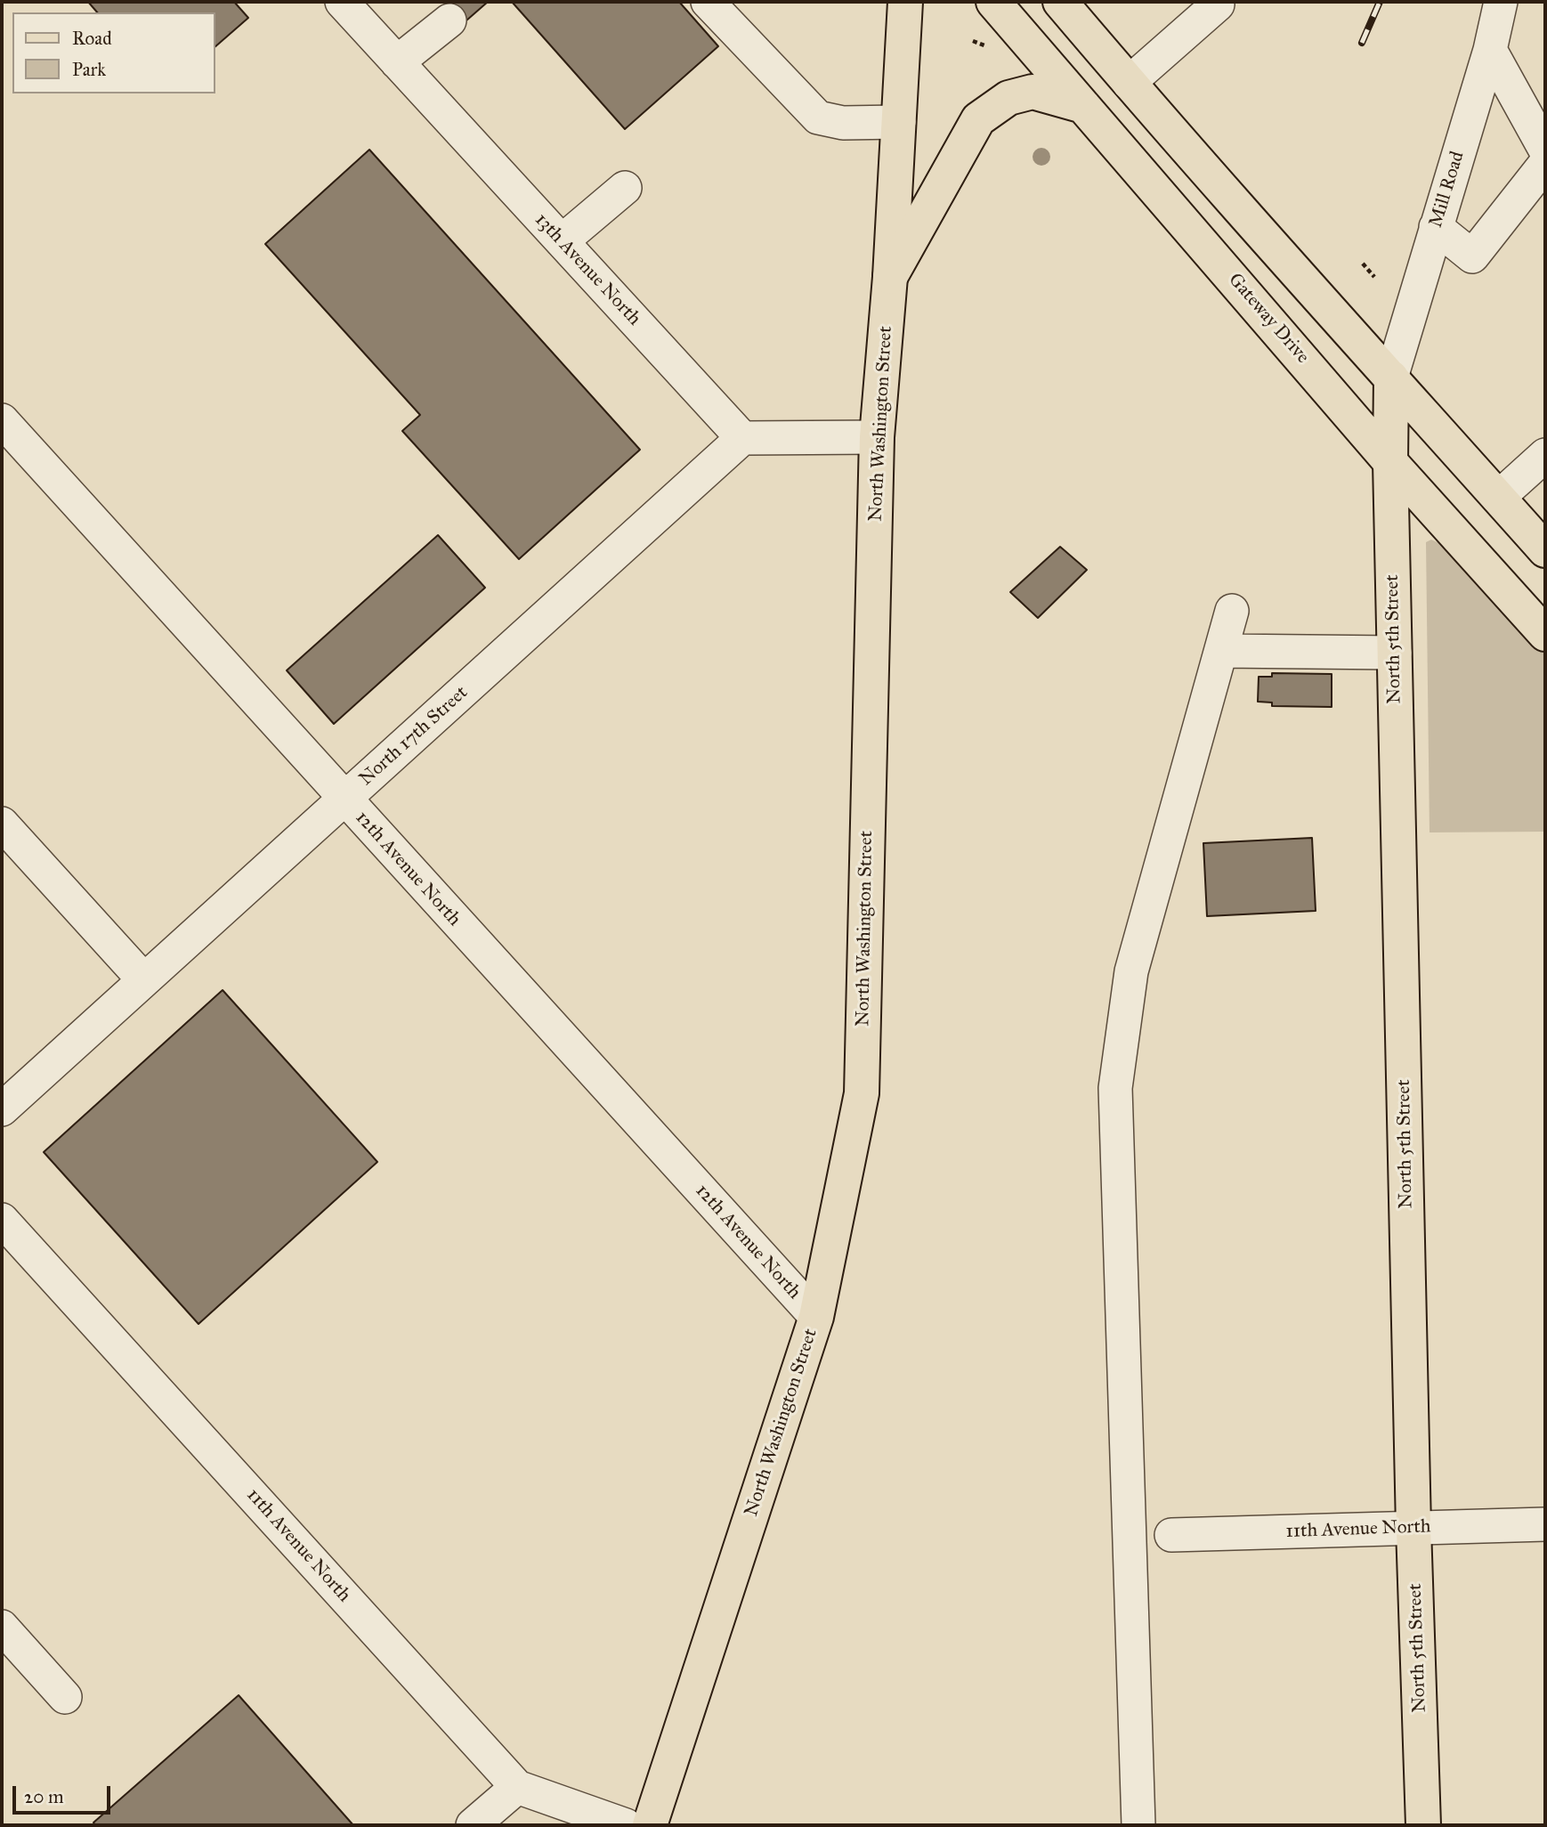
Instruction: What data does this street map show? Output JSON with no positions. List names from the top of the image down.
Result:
{
  "streets": {
    "main road": ["Gateway Drive", "North Washington Street", "North 5th Street"],
    "street": [
      "Mill Road",
      "13th Avenue North",
      "North 17th Street",
      "12th Avenue North",
      "11th Avenue North"
    ]
  },
  "crossings": [
    ["Mill Road", "North 5th Street"],
    ["13th Avenue North", "North 17th Street"],
    ["Gateway Drive", "North 5th Street"],
    ["North Washington Street", "12th Avenue North"],
    ["North 5th Street", "11th Avenue North"],
    ["North 17th Street", "12th Avenue North"]
  ],
  "legend": ["Road", "Park"],
  "scale_bar": "20 m"
}
